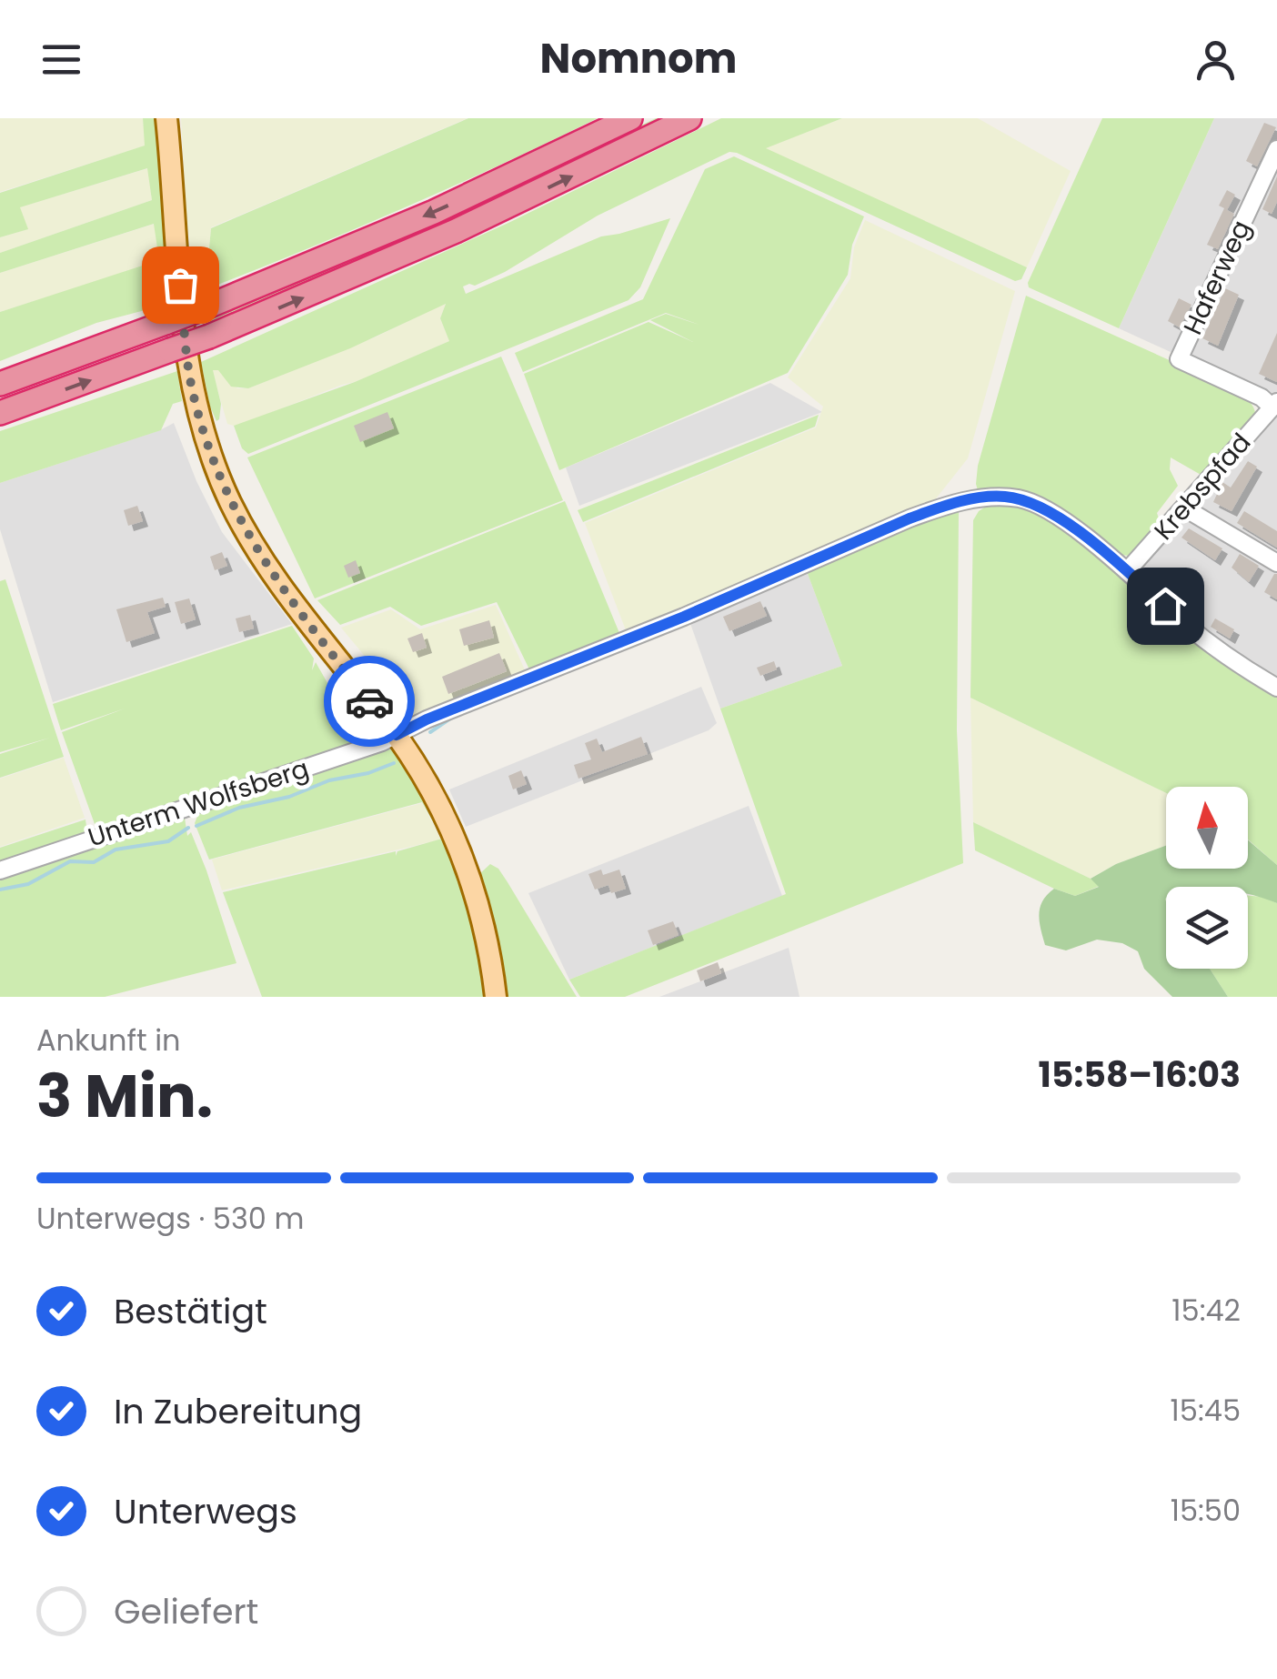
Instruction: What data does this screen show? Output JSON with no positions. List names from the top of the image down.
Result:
{
  "streets": {
    "street": ["Haferweg", "Krebspfad", "Unterm Wolfsberg"]
  },
  "crossings": [
    ["Haferweg", "Krebspfad"],
    ["Krebspfad", "Unterm Wolfsberg"]
  ],
  "north": "top",
  "page": {
    "header": "Nomnom",
    "heading": ["3 Min.", "Ankunft in", "15:58–16:03"],
    "bar": "Unterwegs · 530 m",
    "list": [
      ["Bestätigt", "15:42"],
      ["In Zubereitung", "15:45"],
      ["Unterwegs", "15:50"],
      "Geliefert"
    ]
  }
}
